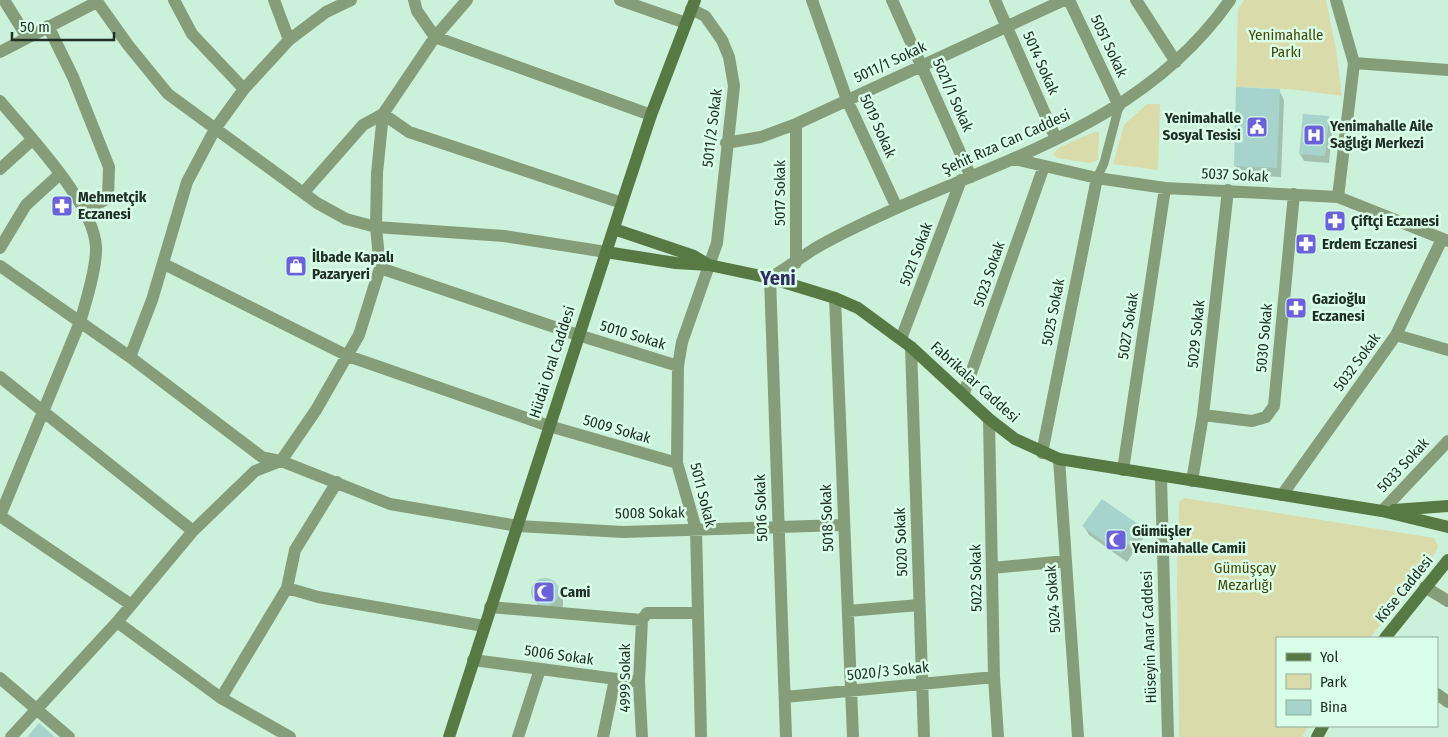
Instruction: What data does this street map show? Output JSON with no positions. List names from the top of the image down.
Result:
{
  "streets": {
    "street": [
      "5051 Sokak",
      "5011/1 Sokak",
      "5014 Sokak",
      "5021/1 Sokak",
      "5019 Sokak",
      "5011/2 Sokak",
      "Şehit Rıza Can Caddesi",
      "5037 Sokak",
      "5017 Sokak",
      "5021 Sokak",
      "5023 Sokak",
      "5025 Sokak",
      "5027 Sokak",
      "5029 Sokak",
      "5010 Sokak",
      "5030 Sokak",
      "Hüdai Oral Caddesi",
      "5032 Sokak",
      "Fabrikalar Caddesi",
      "5009 Sokak",
      "5033 Sokak",
      "5011 Sokak",
      "5016 Sokak",
      "5008 Sokak",
      "5018 Sokak",
      "5020 Sokak",
      "5022 Sokak",
      "Köse Caddesi",
      "5024 Sokak",
      "Hüseyin Anar Caddesi",
      "5006 Sokak",
      "5020/3 Sokak",
      "4999 Sokak"
    ]
  },
  "crossings": [
    ["5051 Sokak", "Şehit Rıza Can Caddesi"],
    ["5011/1 Sokak", "5014 Sokak"],
    ["5011/1 Sokak", "5021/1 Sokak"],
    ["5011/1 Sokak", "5019 Sokak"],
    ["5011/1 Sokak", "5011/2 Sokak"],
    ["5011/1 Sokak", "5017 Sokak"],
    ["5014 Sokak", "Şehit Rıza Can Caddesi"],
    ["5021/1 Sokak", "Şehit Rıza Can Caddesi"],
    ["5021/1 Sokak", "5021 Sokak"],
    ["5019 Sokak", "Şehit Rıza Can Caddesi"],
    ["5011/2 Sokak", "Hüdai Oral Caddesi"],
    ["5011/2 Sokak", "Fabrikalar Caddesi"],
    ["5011/2 Sokak", "5011 Sokak"],
    ["Şehit Rıza Can Caddesi", "5037 Sokak"],
    ["Şehit Rıza Can Caddesi", "5017 Sokak"],
    ["Şehit Rıza Can Caddesi", "5021 Sokak"],
    ["Şehit Rıza Can Caddesi", "Fabrikalar Caddesi"],
    ["Şehit Rıza Can Caddesi", "5016 Sokak"],
    ["5037 Sokak", "5023 Sokak"],
    ["5037 Sokak", "5025 Sokak"],
    ["5037 Sokak", "5027 Sokak"],
    ["5037 Sokak", "5029 Sokak"],
    ["5037 Sokak", "5030 Sokak"],
    ["5037 Sokak", "5032 Sokak"],
    ["5021 Sokak", "Fabrikalar Caddesi"],
    ["5021 Sokak", "5020 Sokak"],
    ["5023 Sokak", "Fabrikalar Caddesi"],
    ["5025 Sokak", "Fabrikalar Caddesi"],
    ["5027 Sokak", "Fabrikalar Caddesi"],
    ["5029 Sokak", "5030 Sokak"],
    ["5029 Sokak", "Fabrikalar Caddesi"],
    ["5010 Sokak", "Hüdai Oral Caddesi"],
    ["5010 Sokak", "5011 Sokak"],
    ["Hüdai Oral Caddesi", "Fabrikalar Caddesi"],
    ["Hüdai Oral Caddesi", "5009 Sokak"],
    ["Hüdai Oral Caddesi", "5008 Sokak"],
    ["Hüdai Oral Caddesi", "5006 Sokak"],
    ["5032 Sokak", "Fabrikalar Caddesi"],
    ["Fabrikalar Caddesi", "5033 Sokak"],
    ["Fabrikalar Caddesi", "5011 Sokak"],
    ["Fabrikalar Caddesi", "5016 Sokak"],
    ["Fabrikalar Caddesi", "5018 Sokak"],
    ["Fabrikalar Caddesi", "5020 Sokak"],
    ["Fabrikalar Caddesi", "5022 Sokak"],
    ["Fabrikalar Caddesi", "5024 Sokak"],
    ["Fabrikalar Caddesi", "Hüseyin Anar Caddesi"],
    ["5009 Sokak", "5011 Sokak"],
    ["5011 Sokak", "5008 Sokak"],
    ["5016 Sokak", "5008 Sokak"],
    ["5016 Sokak", "5020/3 Sokak"],
    ["5008 Sokak", "5018 Sokak"],
    ["5018 Sokak", "5020/3 Sokak"],
    ["5020 Sokak", "5020/3 Sokak"],
    ["5022 Sokak", "5020/3 Sokak"],
    ["5006 Sokak", "4999 Sokak"]
  ],
  "districts": ["Yeni"],
  "parks": ["Yenimahalle Parkı", "Gümüşçay Mezarlığı"],
  "places": {
    "public building": ["Yenimahalle Sosyal Tesisi"],
    "hospital": ["Yenimahalle Aile Sağlığı Merkezi"],
    "pharmacy": [
      "Mehmetçik Eczanesi",
      "Çiftçi Eczanesi",
      "Erdem Eczanesi",
      "Gazioğlu Eczanesi"
    ],
    "shop": ["İlbade Kapalı Pazaryeri"],
    "mosque": ["Gümüşler Yenimahalle Camii", "Cami"]
  },
  "legend": ["Yol", "Park", "Bina"],
  "scale_bar": "50 m"
}
